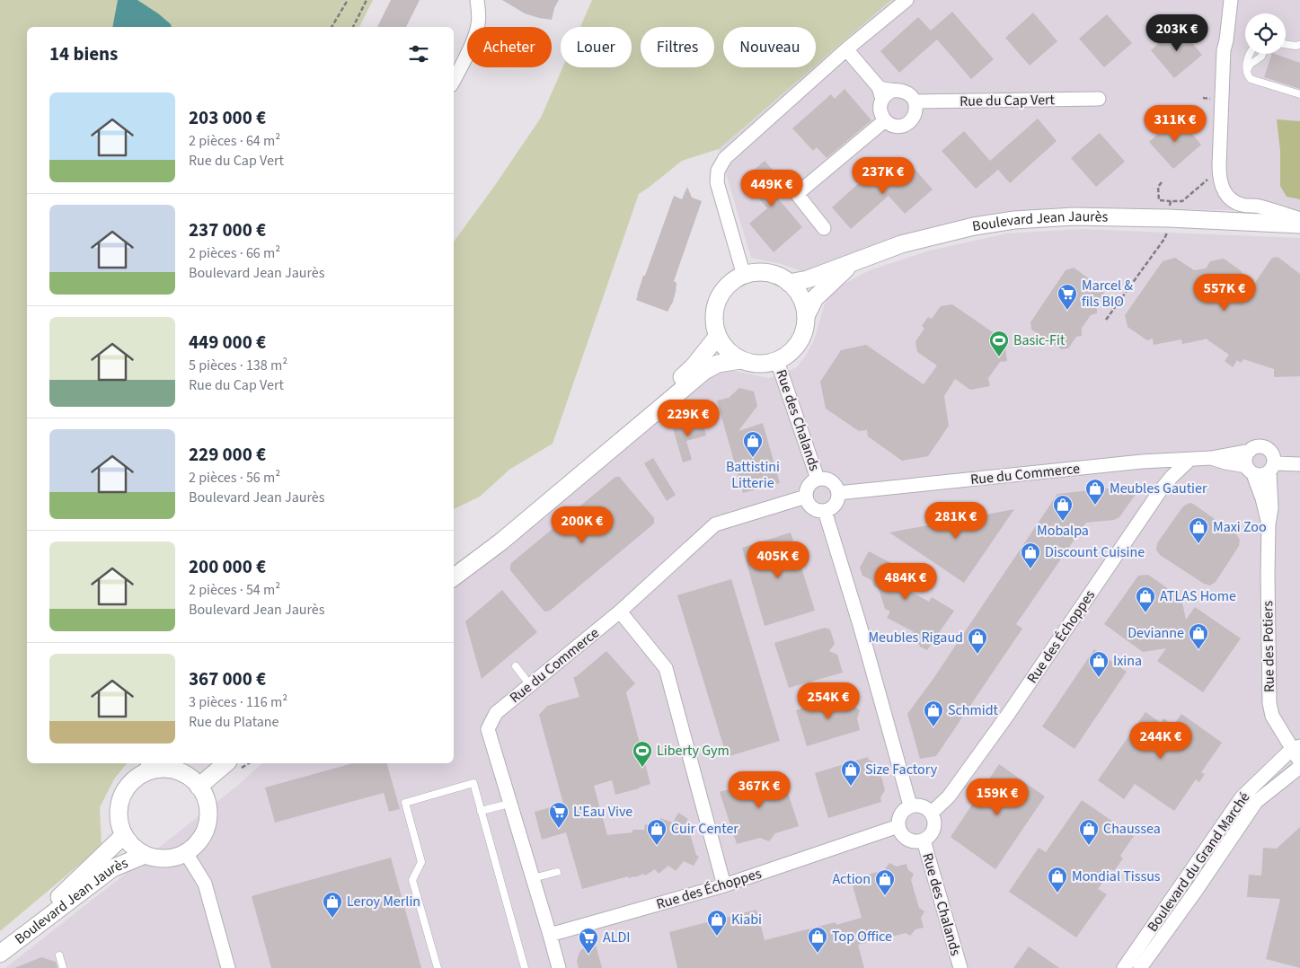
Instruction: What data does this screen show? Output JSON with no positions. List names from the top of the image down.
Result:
{
  "streets": {
    "street": [
      "Rue du Cap Vert",
      "Boulevard Jean Jaurès",
      "Rue des Chalands",
      "Rue du Commerce",
      "Rue des Échoppes",
      "Rue des Potiers",
      "Boulevard du Grand Marché"
    ]
  },
  "crossings": [
    ["Boulevard Jean Jaurès", "Rue des Chalands"],
    ["Rue des Chalands", "Rue du Commerce"],
    ["Rue des Chalands", "Rue des Échoppes"],
    ["Rue du Commerce", "Rue des Échoppes"],
    ["Rue du Commerce", "Rue des Potiers"],
    ["Rue des Potiers", "Boulevard du Grand Marché"]
  ],
  "places": {
    "supermarket": ["Marcel & fils BIO", "L'Eau Vive", "ALDI"],
    "sports": ["Basic-Fit", "Liberty Gym"],
    "shop": [
      "Battistini Litterie",
      "Meubles Gautier",
      "Mobalpa",
      "Maxi Zoo",
      "Discount Cuisine",
      "ATLAS Home",
      "Devianne",
      "Meubles Rigaud",
      "Ixina",
      "Schmidt",
      "Size Factory",
      "Cuir Center",
      "Chaussea",
      "Mondial Tissus",
      "Action",
      "Leroy Merlin",
      "Kiabi",
      "Top Office"
    ]
  },
  "page": {
    "price": [
      "203K €",
      "311K €",
      "237K €",
      "449K €",
      "557K €",
      "229K €",
      "281K €",
      "200K €",
      "405K €",
      "484K €",
      "254K €",
      "244K €",
      "367K €",
      "159K €"
    ],
    "chip": [
      "Acheter",
      "Louer",
      "Filtres",
      "Nouveau"
    ],
    "heading": "14 biens",
    "list": [
      {
        "name": "203 000 €",
        "note": "2 pièces · 64 m² · Rue du Cap Vert"
      },
      {
        "name": "237 000 €",
        "note": "2 pièces · 66 m² · Boulevard Jean Jaurès"
      },
      {
        "name": "449 000 €",
        "note": "5 pièces · 138 m² · Rue du Cap Vert"
      },
      {
        "name": "229 000 €",
        "note": "2 pièces · 56 m² · Boulevard Jean Jaurès"
      },
      {
        "name": "200 000 €",
        "note": "2 pièces · 54 m² · Boulevard Jean Jaurès"
      },
      {
        "name": "367 000 €",
        "note": "3 pièces · 116 m² · Rue du Platane"
      }
    ]
  }
}
